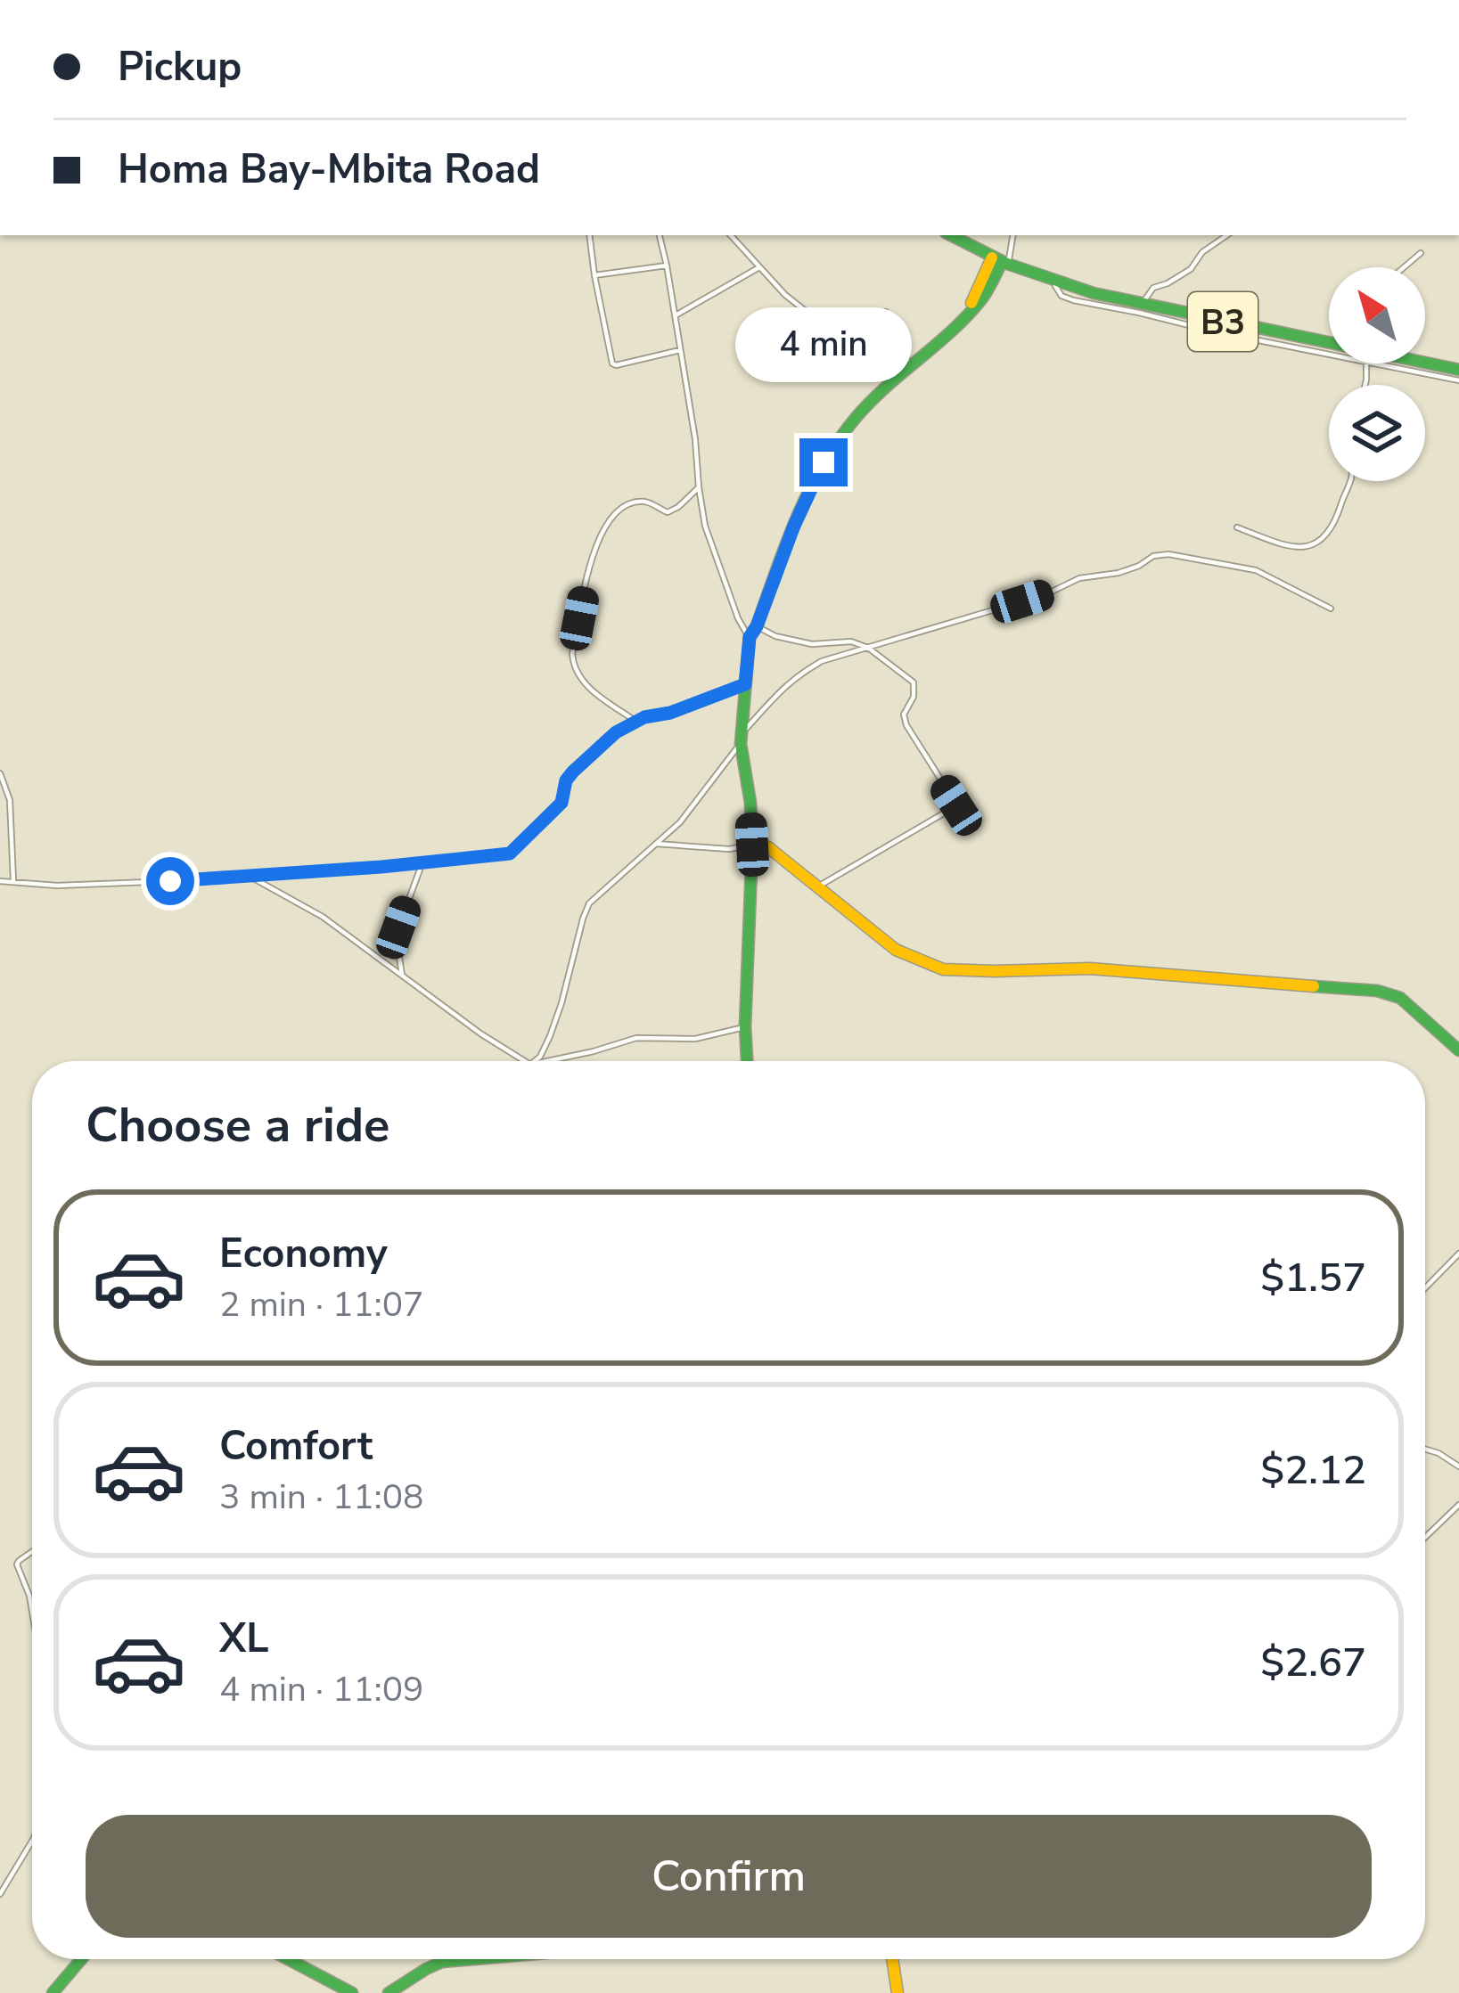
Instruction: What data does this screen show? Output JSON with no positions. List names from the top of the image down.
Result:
{
  "streets": {
    "main road": ["B3"]
  },
  "north": "top left",
  "page": {
    "banner": ["Pickup", "Homa Bay-Mbita Road"],
    "bubble": "4 min",
    "heading": "Choose a ride",
    "list": [
      {
        "name": "Economy",
        "note": "2 min · 11:07",
        "value": "$1.57"
      },
      {
        "name": "Comfort",
        "note": "3 min · 11:08",
        "value": "$2.12"
      },
      {
        "name": "XL",
        "note": "4 min · 11:09",
        "value": "$2.67"
      }
    ],
    "buttons": "Confirm"
  }
}
